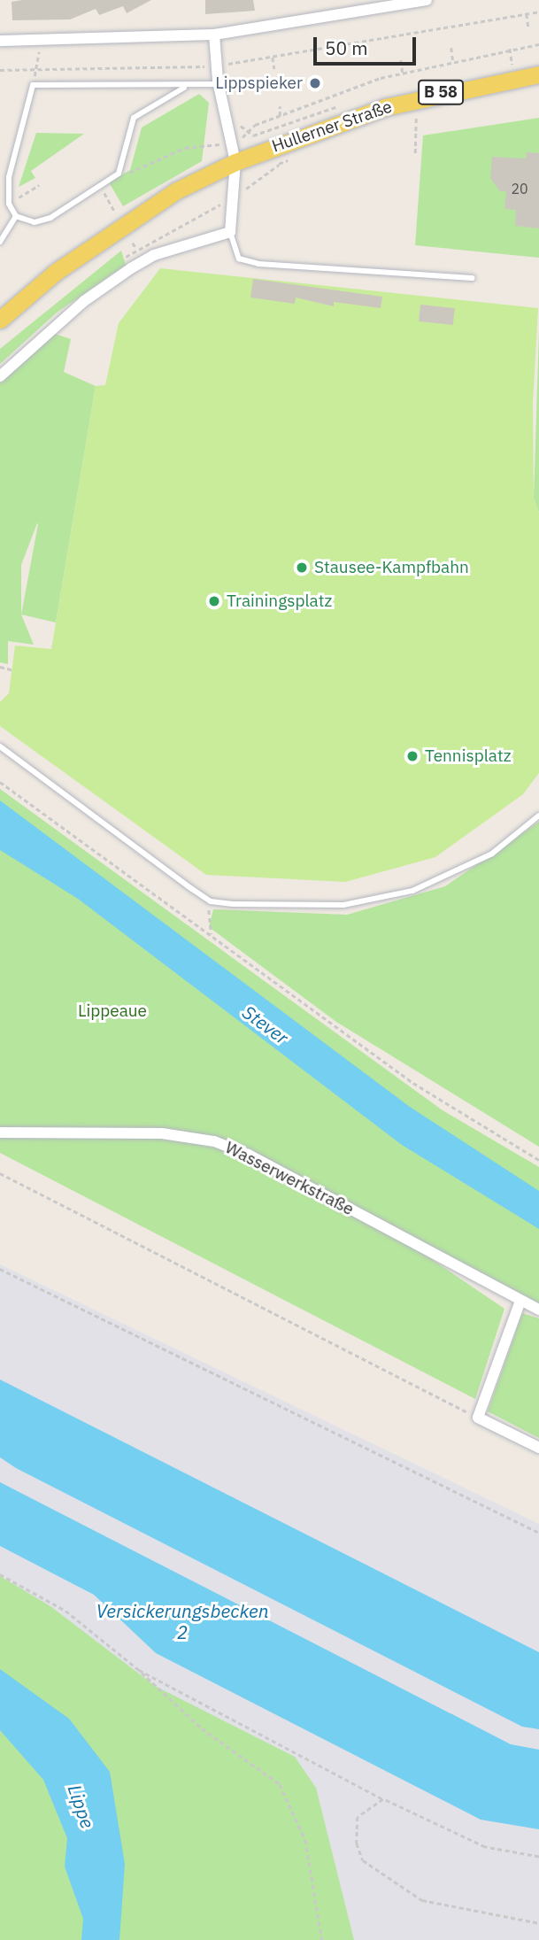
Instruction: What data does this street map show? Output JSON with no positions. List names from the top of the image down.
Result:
{
  "streets": {
    "main road": ["B 58", "Hullerner Straße"],
    "street": ["Wasserwerkstraße"]
  },
  "water": ["Stever", "Versickerungsbecken 2", "Lippe"],
  "parks": ["Lippeaue"],
  "places": [
    "Lippspieker",
    "Stausee-Kampfbahn",
    "Trainingsplatz",
    "Tennisplatz"
  ],
  "house_numbers": ["20"],
  "scale_bar": "50 m"
}
